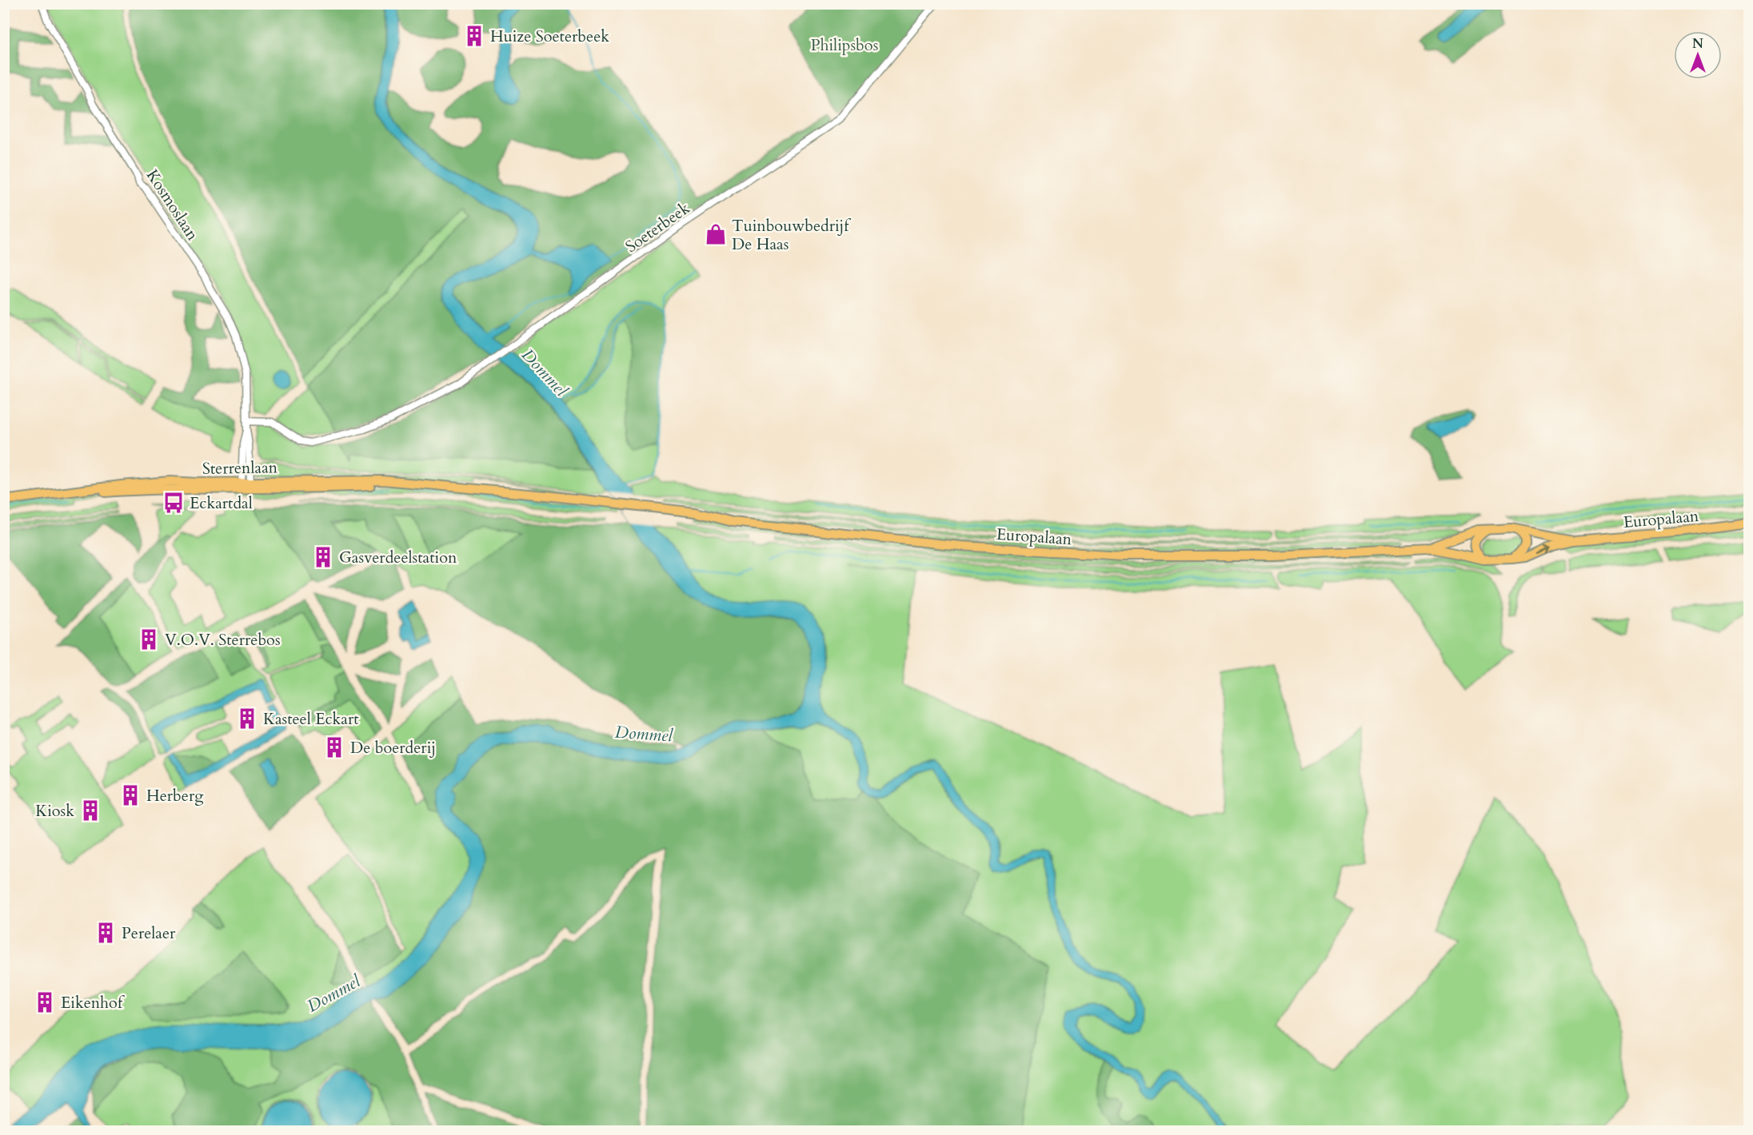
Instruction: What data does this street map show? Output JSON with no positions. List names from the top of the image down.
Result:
{
  "streets": {
    "main road": ["Sterrenlaan", "Europalaan"],
    "street": ["Kosmoslaan", "Soeterbeek"]
  },
  "crossings": [
    ["Kosmoslaan", "Soeterbeek"],
    ["Kosmoslaan", "Sterrenlaan"],
    ["Sterrenlaan", "Europalaan"]
  ],
  "water": ["Dommel"],
  "parks": ["Philipsbos"],
  "places": {
    "building": [
      "Huize Soeterbeek",
      "Gasverdeelstation",
      "V.O.V. Sterrebos",
      "Kasteel Eckart",
      "De boerderij",
      "Herberg",
      "Kiosk",
      "Perelaer",
      "Eikenhof"
    ],
    "shop": ["Tuinbouwbedrijf De Haas"],
    "bus stop": ["Eckartdal"]
  },
  "north": "top"
}
